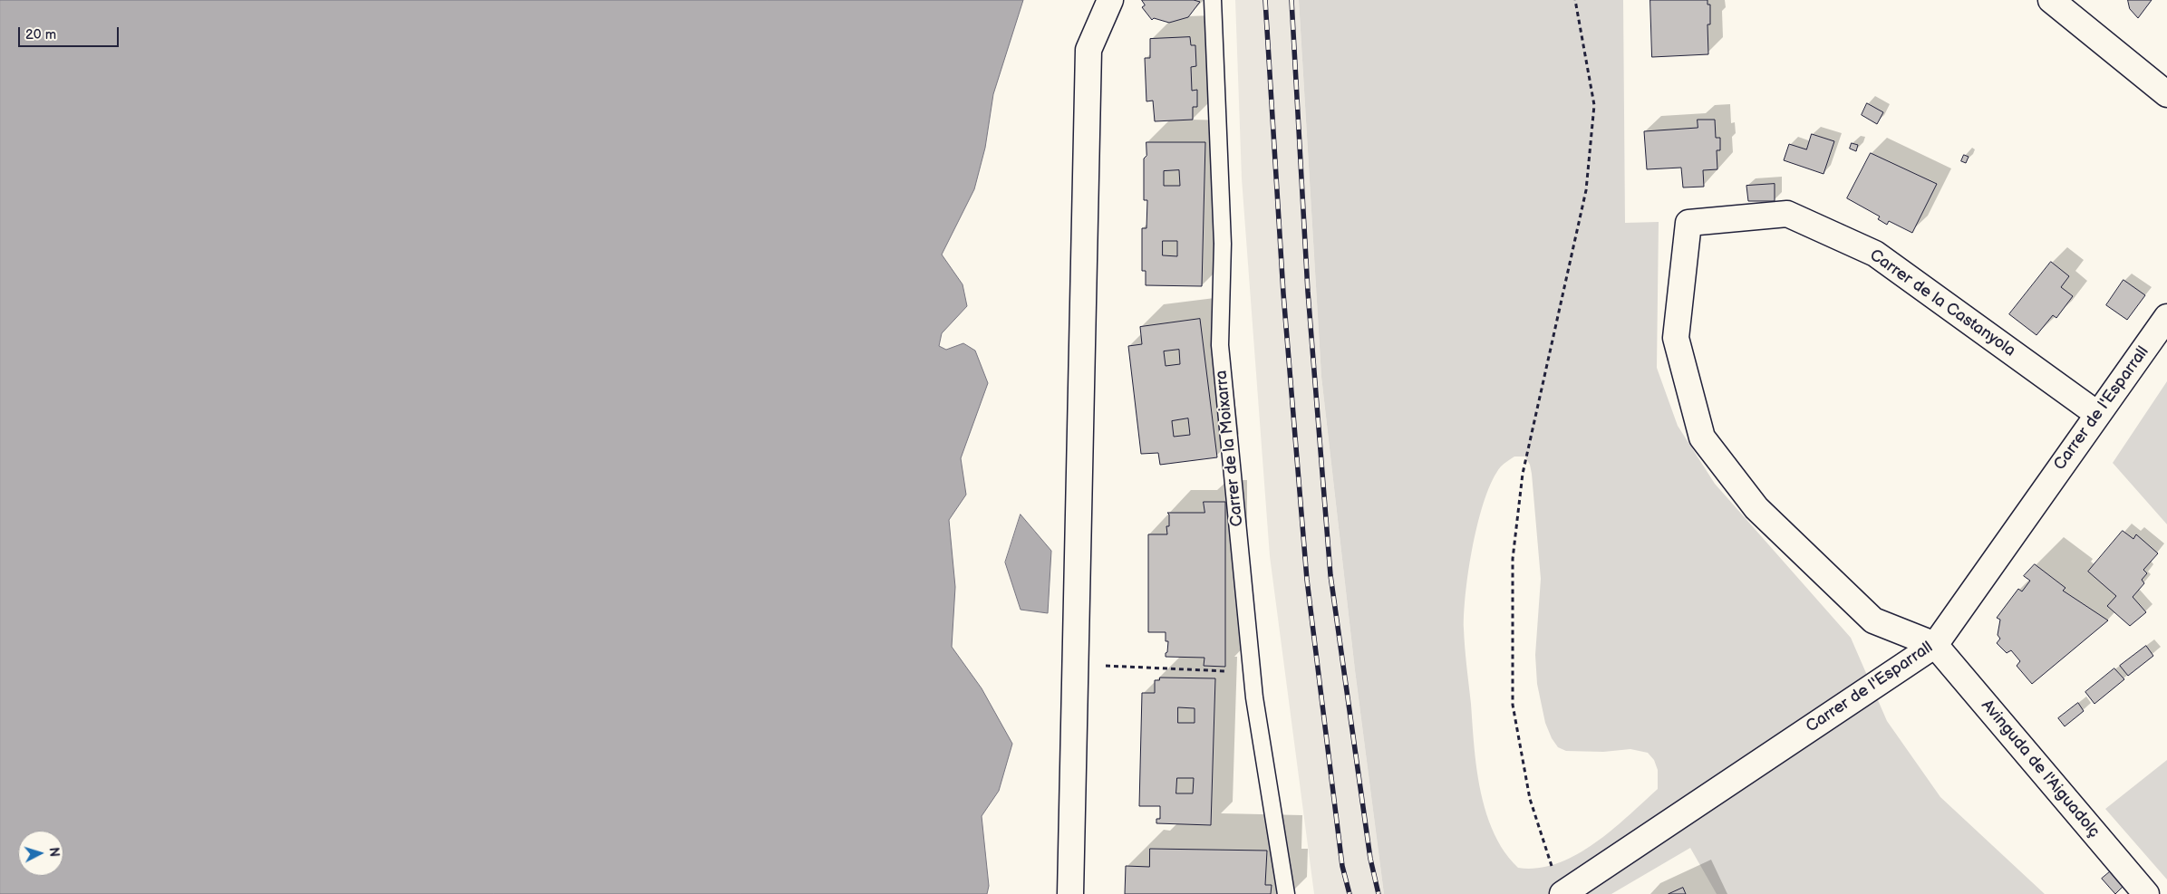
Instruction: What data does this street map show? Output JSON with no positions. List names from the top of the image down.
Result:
{
  "streets": {
    "street": ["Carrer de la Castanyola", "Carrer de l'Esparrall", "Avinguda de l'Aiguadolç"],
    "lane": ["Carrer de la Moixarra"]
  },
  "crossings": [
    ["Carrer de la Castanyola", "Carrer de l'Esparrall"],
    ["Carrer de la Castanyola", "Avinguda de l'Aiguadolç"],
    ["Carrer de l'Esparrall", "Avinguda de l'Aiguadolç"]
  ],
  "scale_bar": "20 m",
  "north": "right"
}
